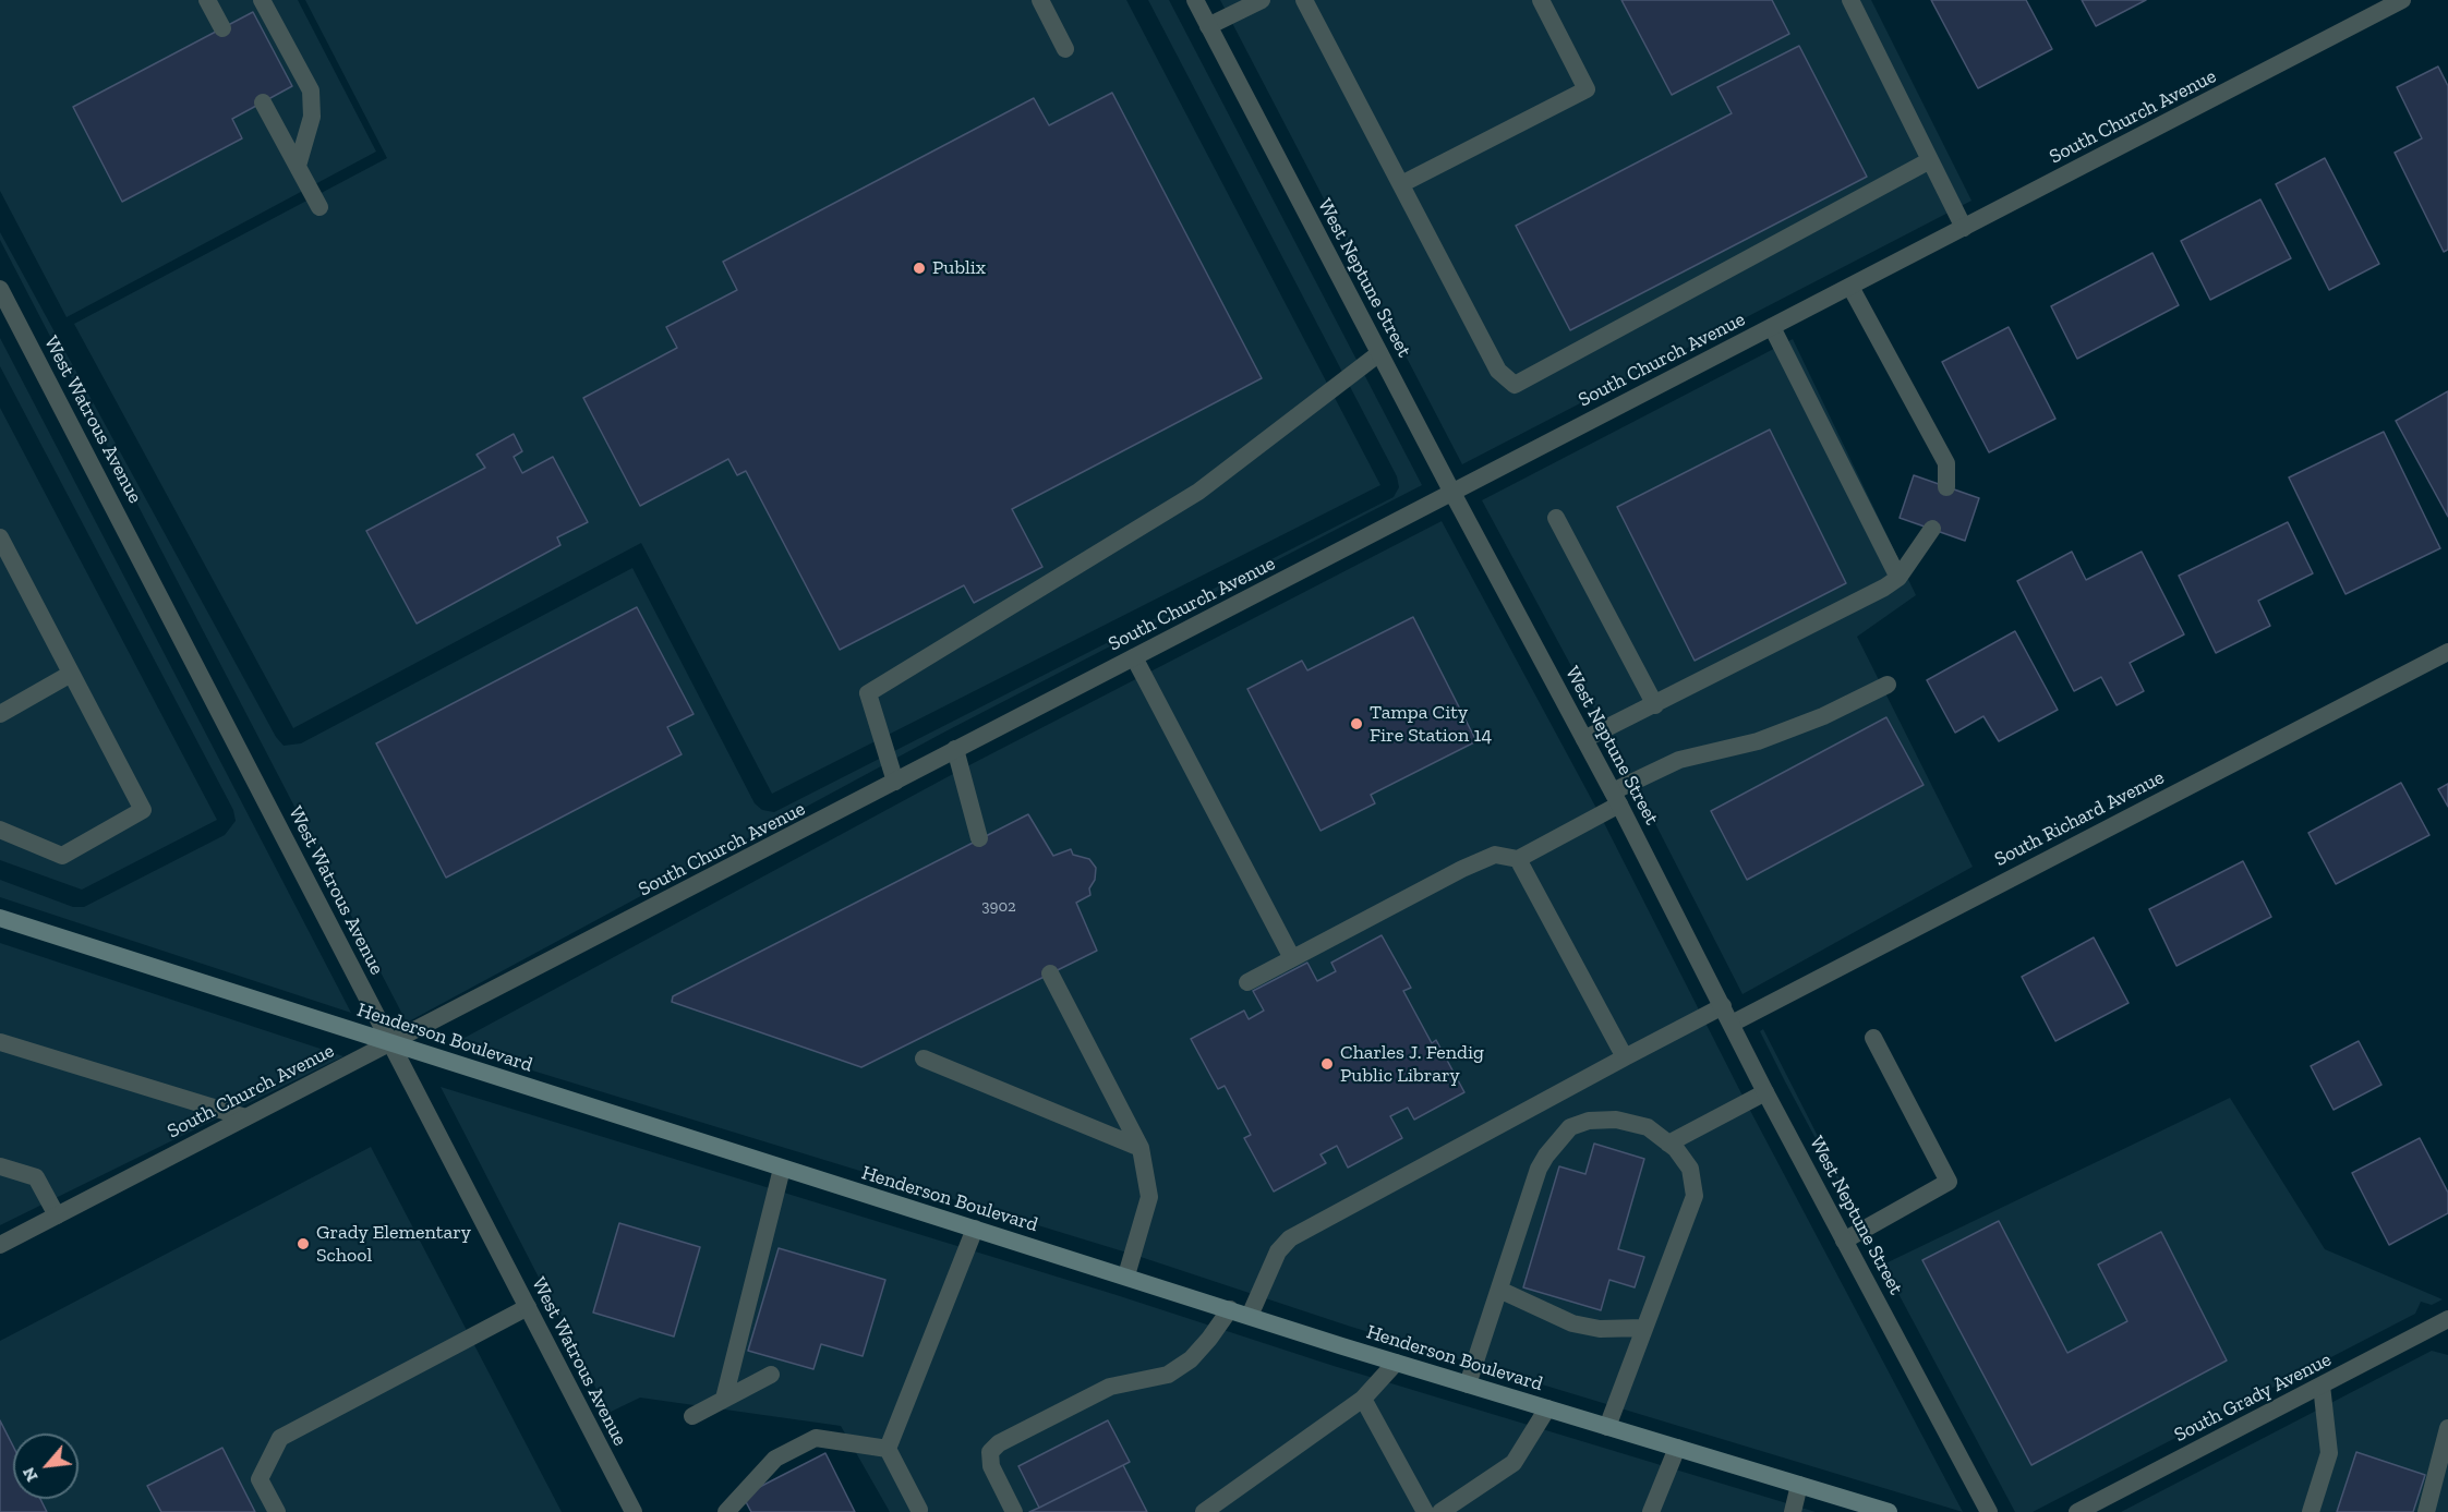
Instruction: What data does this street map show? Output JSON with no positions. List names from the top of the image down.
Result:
{
  "streets": {
    "main road": ["Henderson Boulevard"],
    "street": [
      "South Church Avenue",
      "West Neptune Street",
      "West Watrous Avenue",
      "South Richard Avenue",
      "South Grady Avenue"
    ]
  },
  "crossings": [
    ["South Church Avenue", "West Neptune Street"],
    ["South Church Avenue", "West Watrous Avenue"],
    ["South Church Avenue", "Henderson Boulevard"],
    ["West Neptune Street", "South Richard Avenue"],
    ["West Watrous Avenue", "Henderson Boulevard"]
  ],
  "places": [
    "Publix",
    "Tampa City Fire Station 14",
    "Charles J. Fendig Public Library",
    "Grady Elementary School"
  ],
  "house_numbers": ["3902"],
  "north": "bottom left"
}
